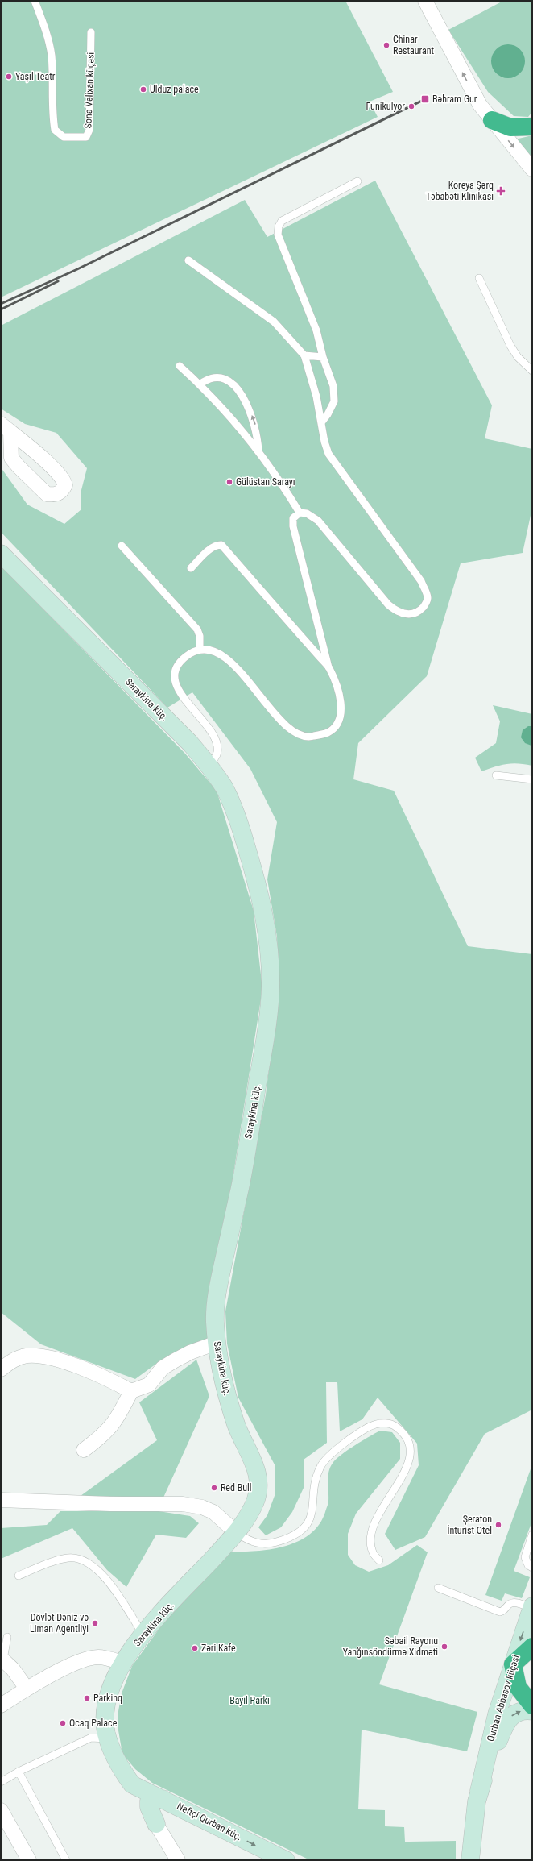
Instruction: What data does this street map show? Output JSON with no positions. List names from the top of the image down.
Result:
{
  "streets": {
    "street": ["Saraykina küç.", "Qurban Abbasov küçəsi", "Neftçi Qurban küç."],
    "lane": ["Sona Vəlixan küçəsi"]
  },
  "crossings": [
    ["Saraykina küç.", "Neftçi Qurban küç."]
  ],
  "one_way": ["Neftçi Qurban küç."],
  "parks": ["Bayil Parkı"],
  "places": {
    "other": [
      "Chinar Restaurant",
      "Yaşıl Teatr",
      "Ulduz palace",
      "Funikulyor",
      "Gülüstan Sarayı",
      "Red Bull",
      "Şeraton İnturist Otel",
      "Dövlət Dəniz və Liman Agentliyi",
      "Səbail Rayonu Yanğınsöndürmə Xidməti",
      "Zəri Kafe",
      "Parkinq",
      "Ocaq Palace"
    ],
    "transit": ["Bəhram Gur"],
    "health": ["Koreya Şərq Təbabəti Klinikası"]
  }
}
